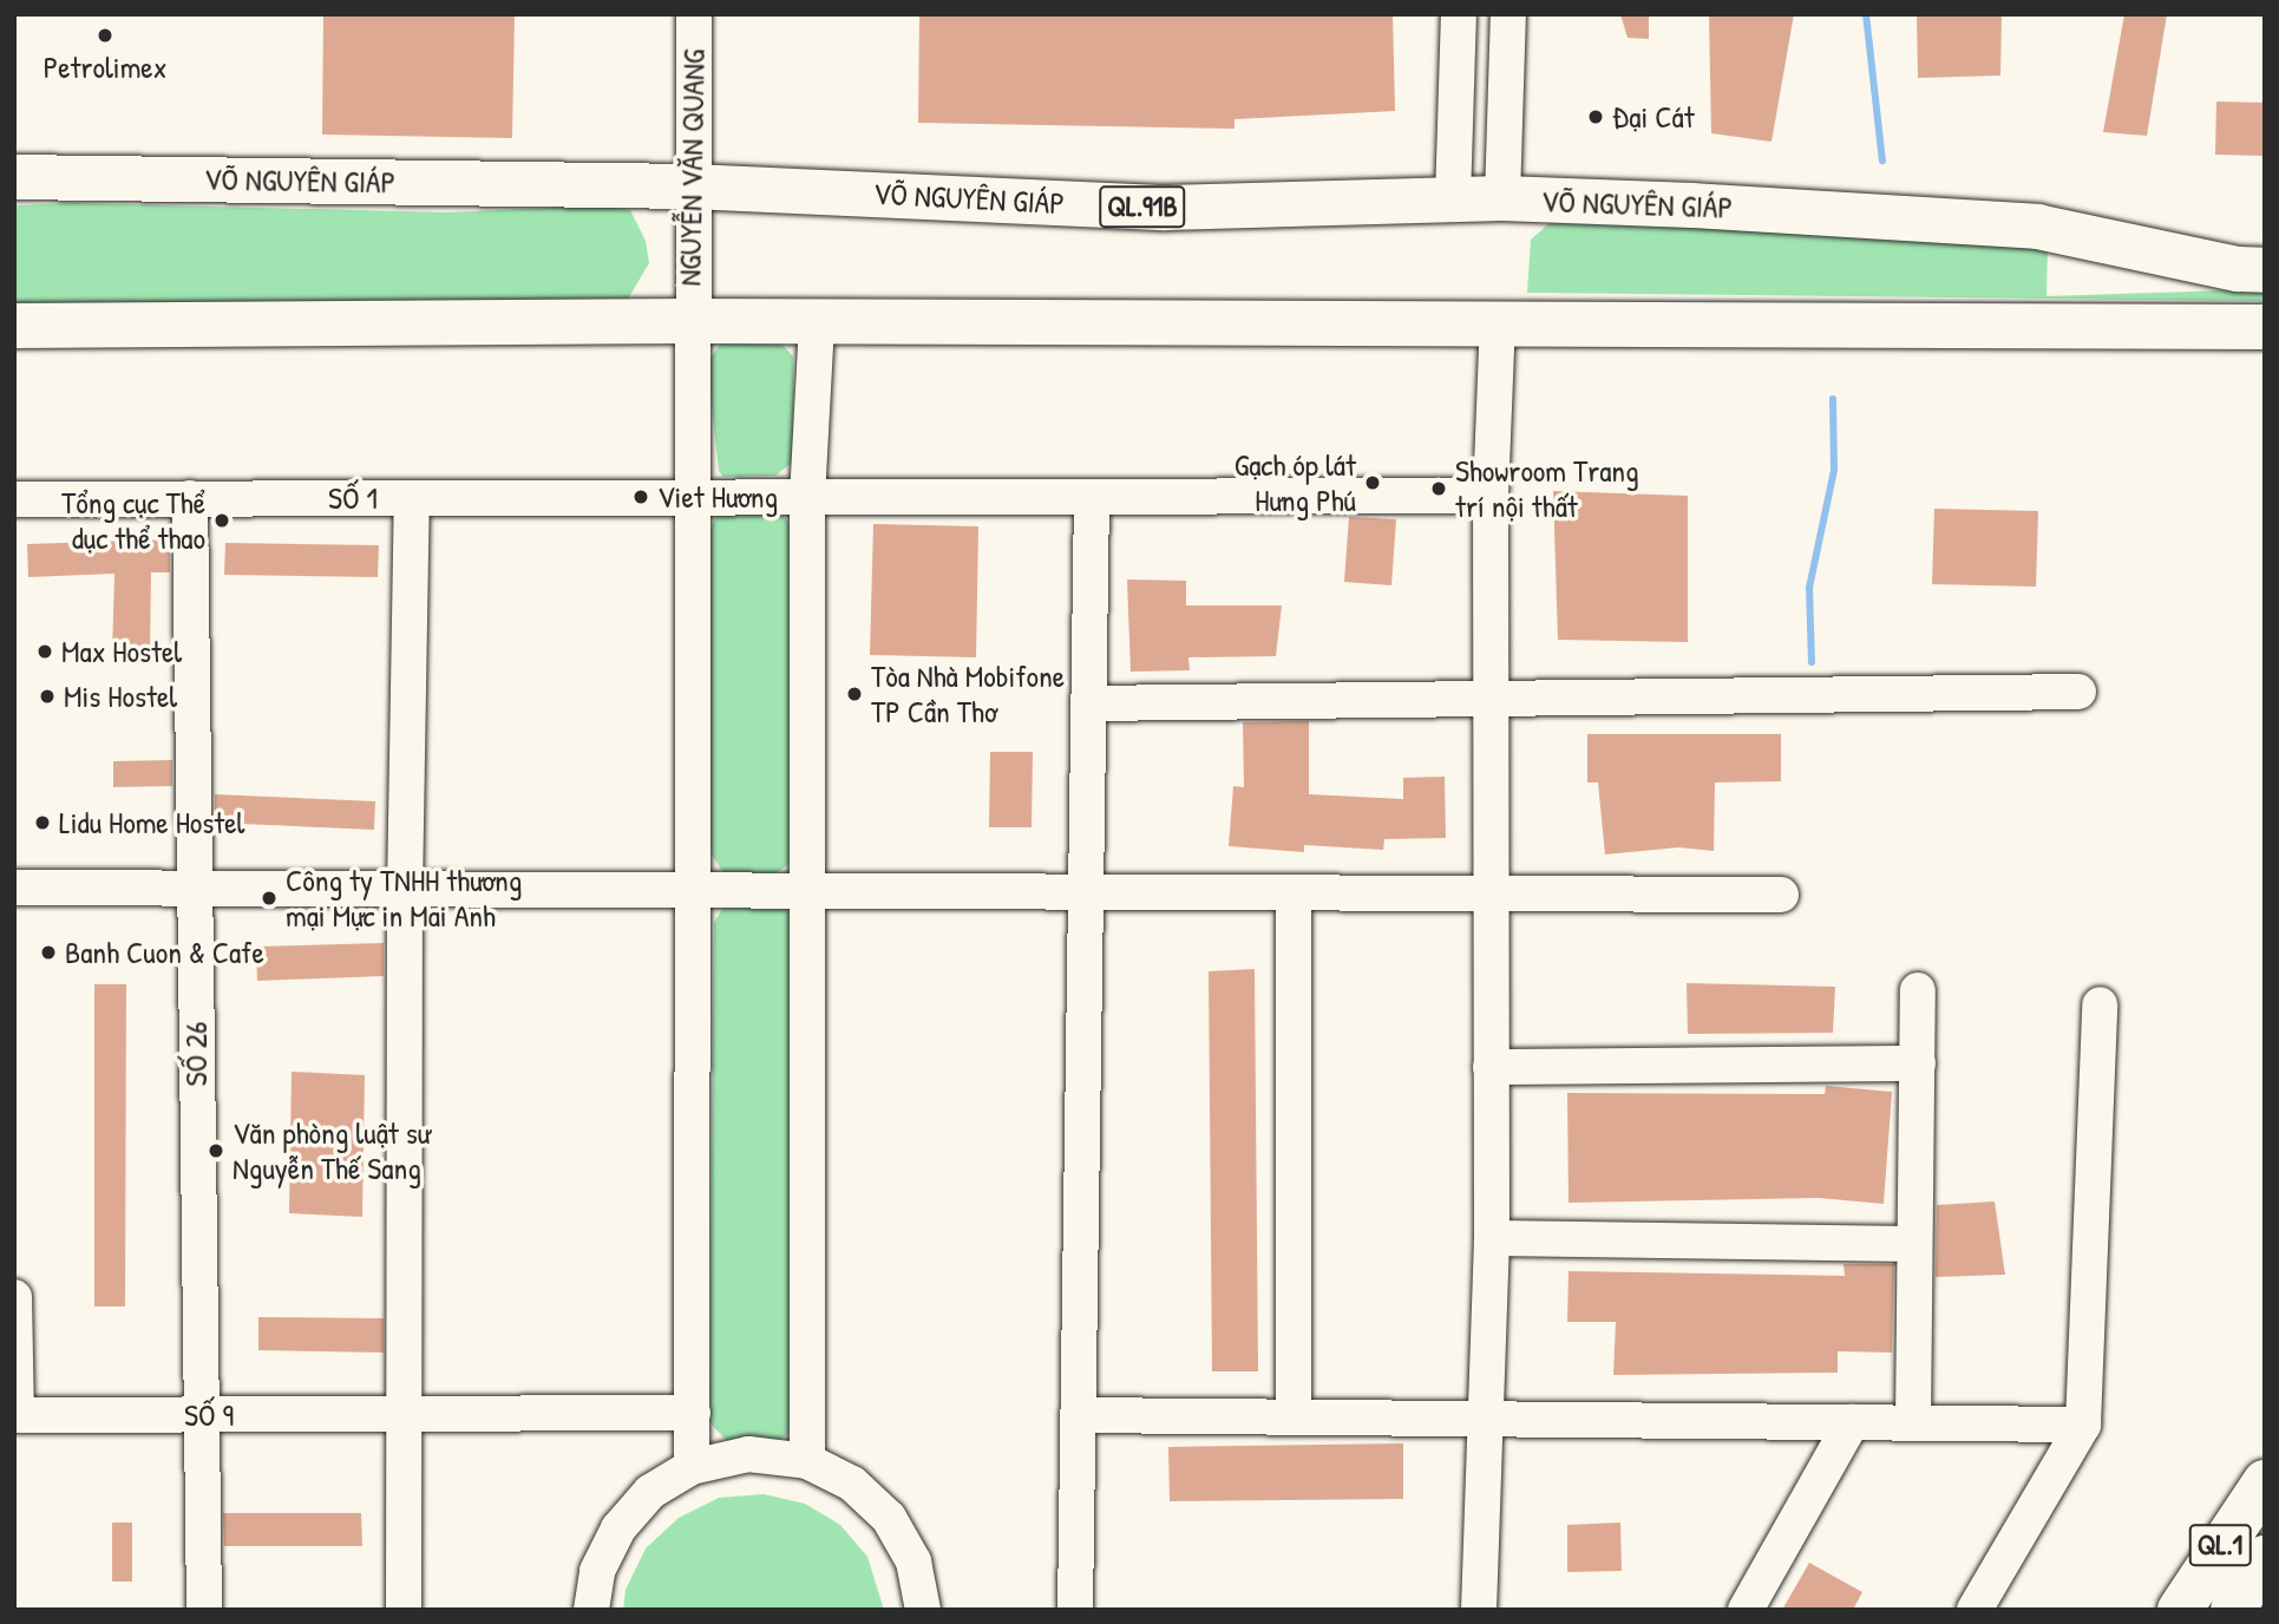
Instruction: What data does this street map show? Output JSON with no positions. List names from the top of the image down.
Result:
{
  "streets": {
    "highway": ["VÕ NGUYÊN GIÁP", "QL.91B", "QL.1"],
    "street": [
      "NGUYỄN VĂN QUANG",
      "SỐ 1",
      "SỐ 26",
      "SỐ 9"
    ]
  },
  "crossings": [
    ["NGUYỄN VĂN QUANG", "VÕ NGUYÊN GIÁP"],
    ["NGUYỄN VĂN QUANG", "SỐ 1"],
    ["NGUYỄN VĂN QUANG", "SỐ 9"],
    ["SỐ 1", "SỐ 26"],
    ["SỐ 26", "SỐ 9"]
  ],
  "places": [
    "Petrolimex",
    "Đại Cát",
    "Gạch óp lát Hưng Phú",
    "Showroom Trang trí nội thất",
    "Viet Hương",
    "Tổng cục Thể dục thể thao",
    "Max Hostel",
    "Tòa Nhà Mobifone TP Cần Thơ",
    "Mis Hostel",
    "Lidu Home Hostel",
    "Công ty TNHH thương mại Mực in Mai Anh",
    "Banh Cuon & Cafe",
    "Văn phòng luật sư Nguyễn Thế Sang"
  ]
}
